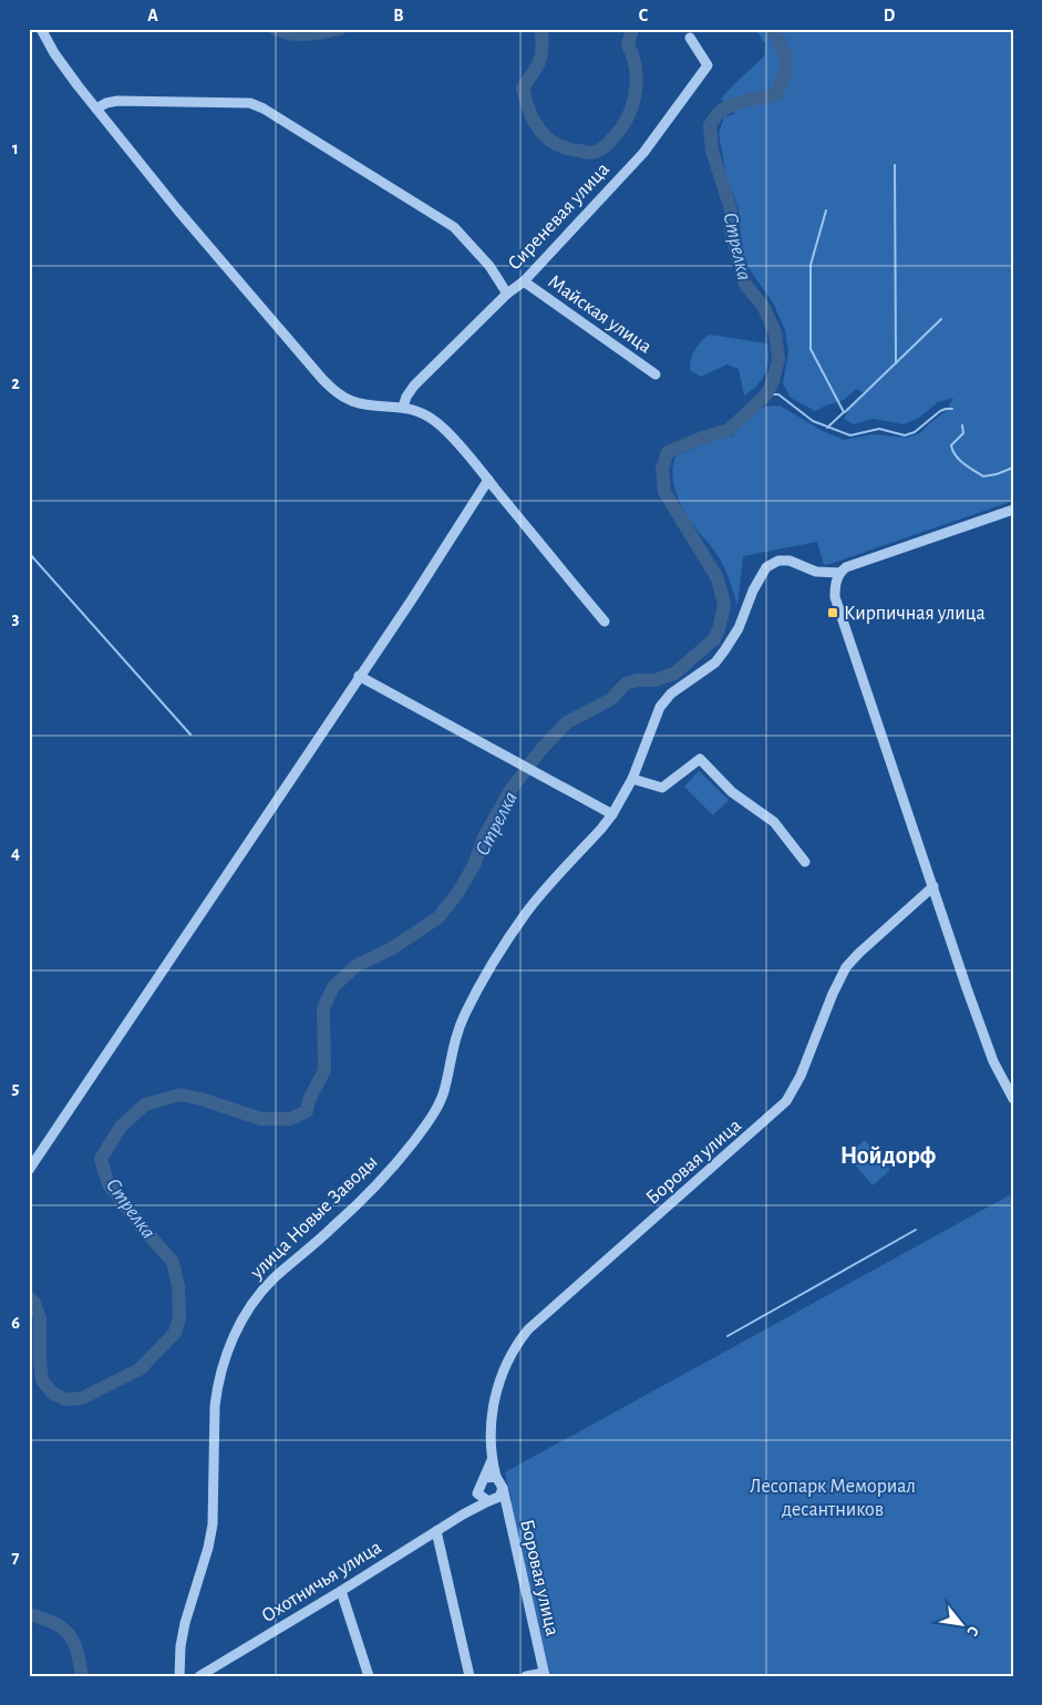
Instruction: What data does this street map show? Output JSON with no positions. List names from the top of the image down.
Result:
{
  "streets": {
    "street": [
      "Сиреневая улица",
      "Майская улица",
      "Боровая улица",
      "улица Новые Заводы",
      "Охотничья улица"
    ]
  },
  "crossings": [
    ["Сиреневая улица", "Майская улица"],
    ["Боровая улица", "Охотничья улица"]
  ],
  "districts": ["Нойдорф"],
  "water": ["Стрелка"],
  "parks": ["Лесопарк Мемориал десантников"],
  "places": {
    "transit": ["Кирпичная улица"]
  },
  "north": "bottom right",
  "grid": {
    "columns": [
      "A",
      "B",
      "C",
      "D"
    ],
    "rows": [
      "1",
      "2",
      "3",
      "4",
      "5",
      "6",
      "7"
    ]
  }
}
